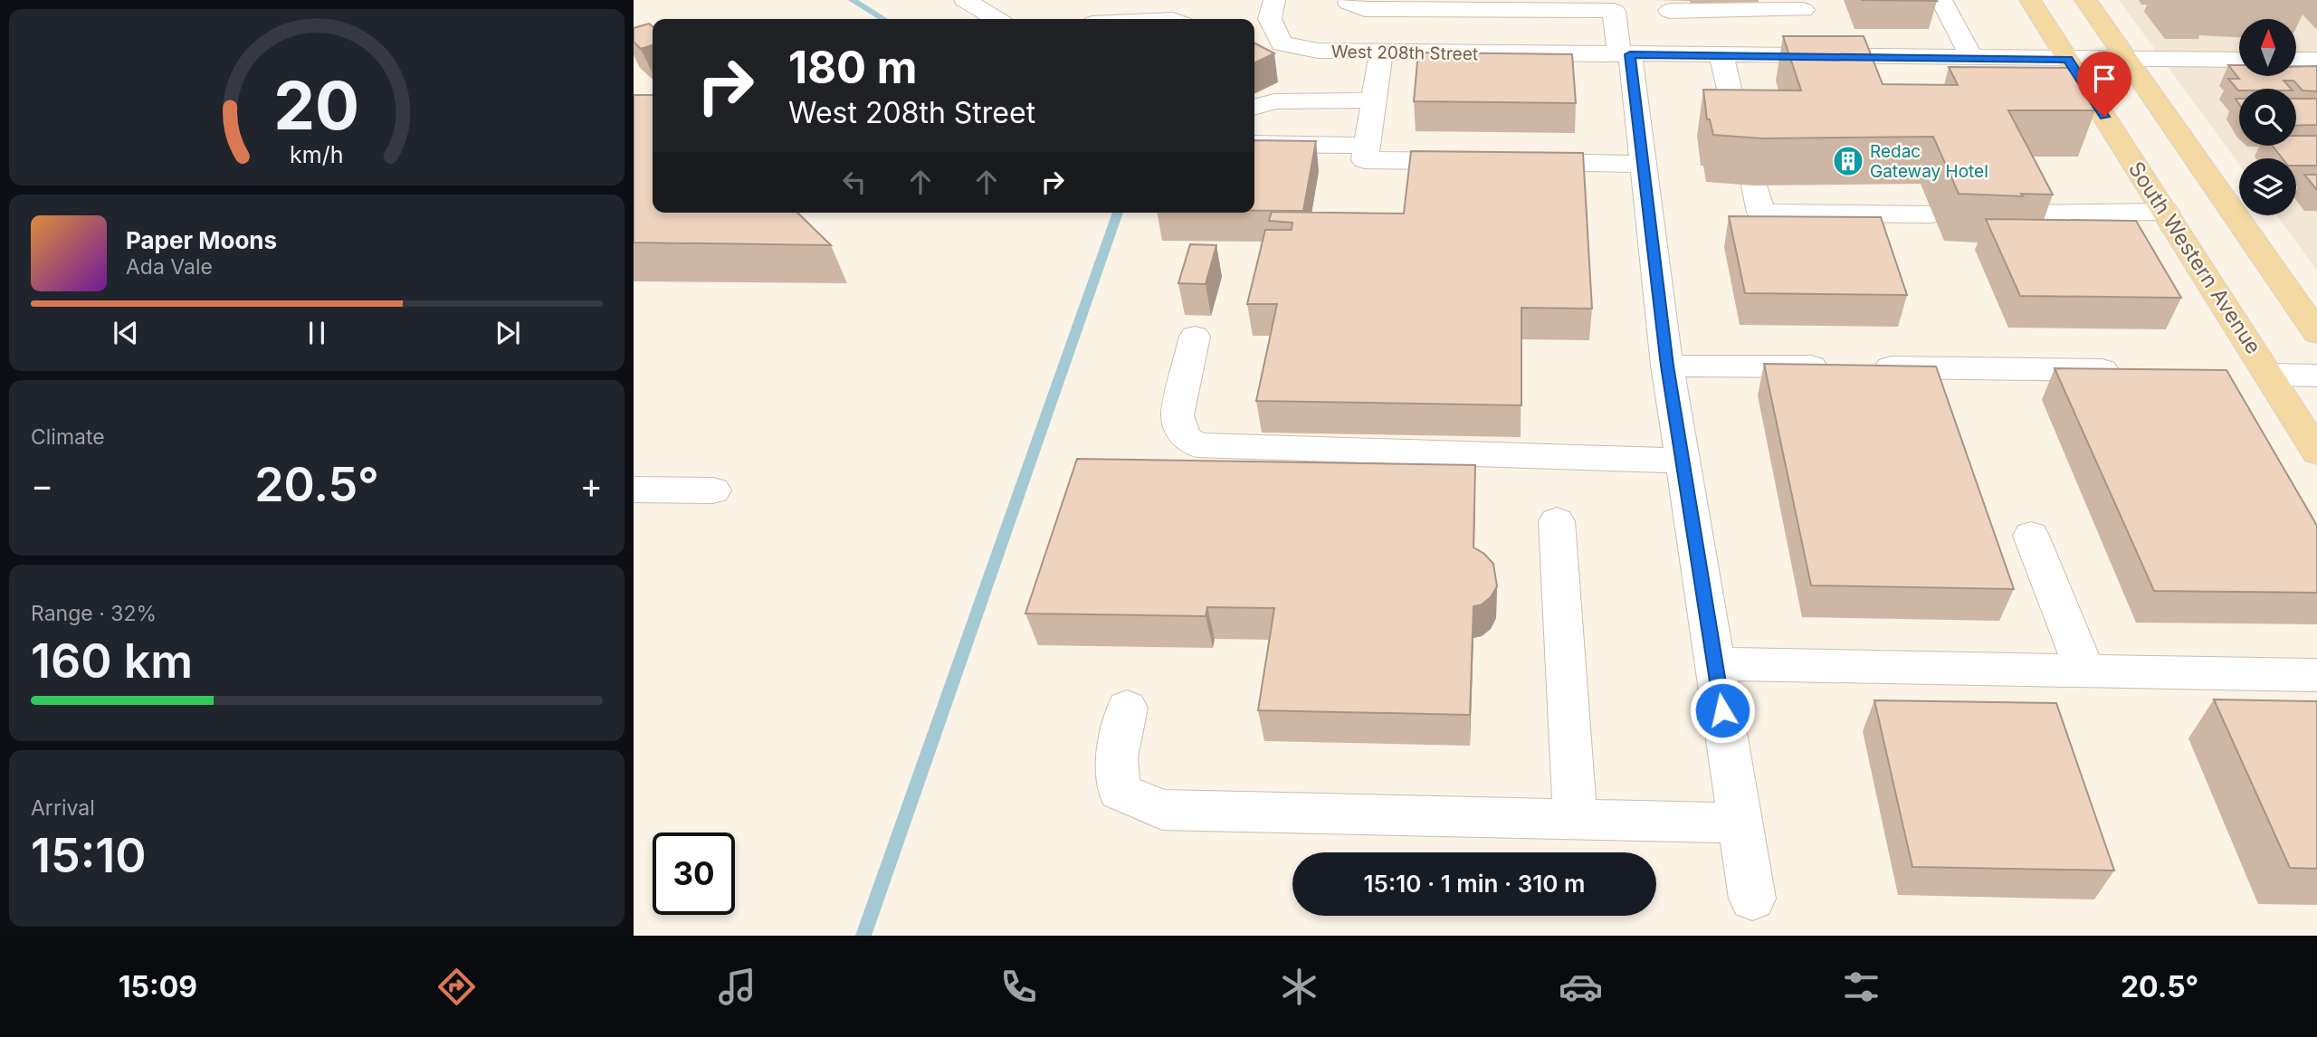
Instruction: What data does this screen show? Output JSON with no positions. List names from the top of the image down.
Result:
{
  "streets": {
    "main road": ["South Western Avenue"],
    "street": ["West 208th Street"]
  },
  "crossings": [
    ["West 208th Street", "South Western Avenue"]
  ],
  "places": {
    "building": ["Redac Gateway Hotel"]
  },
  "north": "top",
  "page": {
    "turn": ["180 m", "West 208th Street"],
    "song": ["Paper Moons", "Ada Vale"],
    "tile": [
      "Climate",
      ["Range · 32%", "160 km"],
      ["Arrival", "15:10"]
    ],
    "heat": ["−", "20.5°", "+"],
    "limit": "30",
    "trip": "15:10 · 1 min · 310 m",
    "tabs": ["15:09", "20.5°"],
    "gauge": ["20", "km/h"]
  }
}
